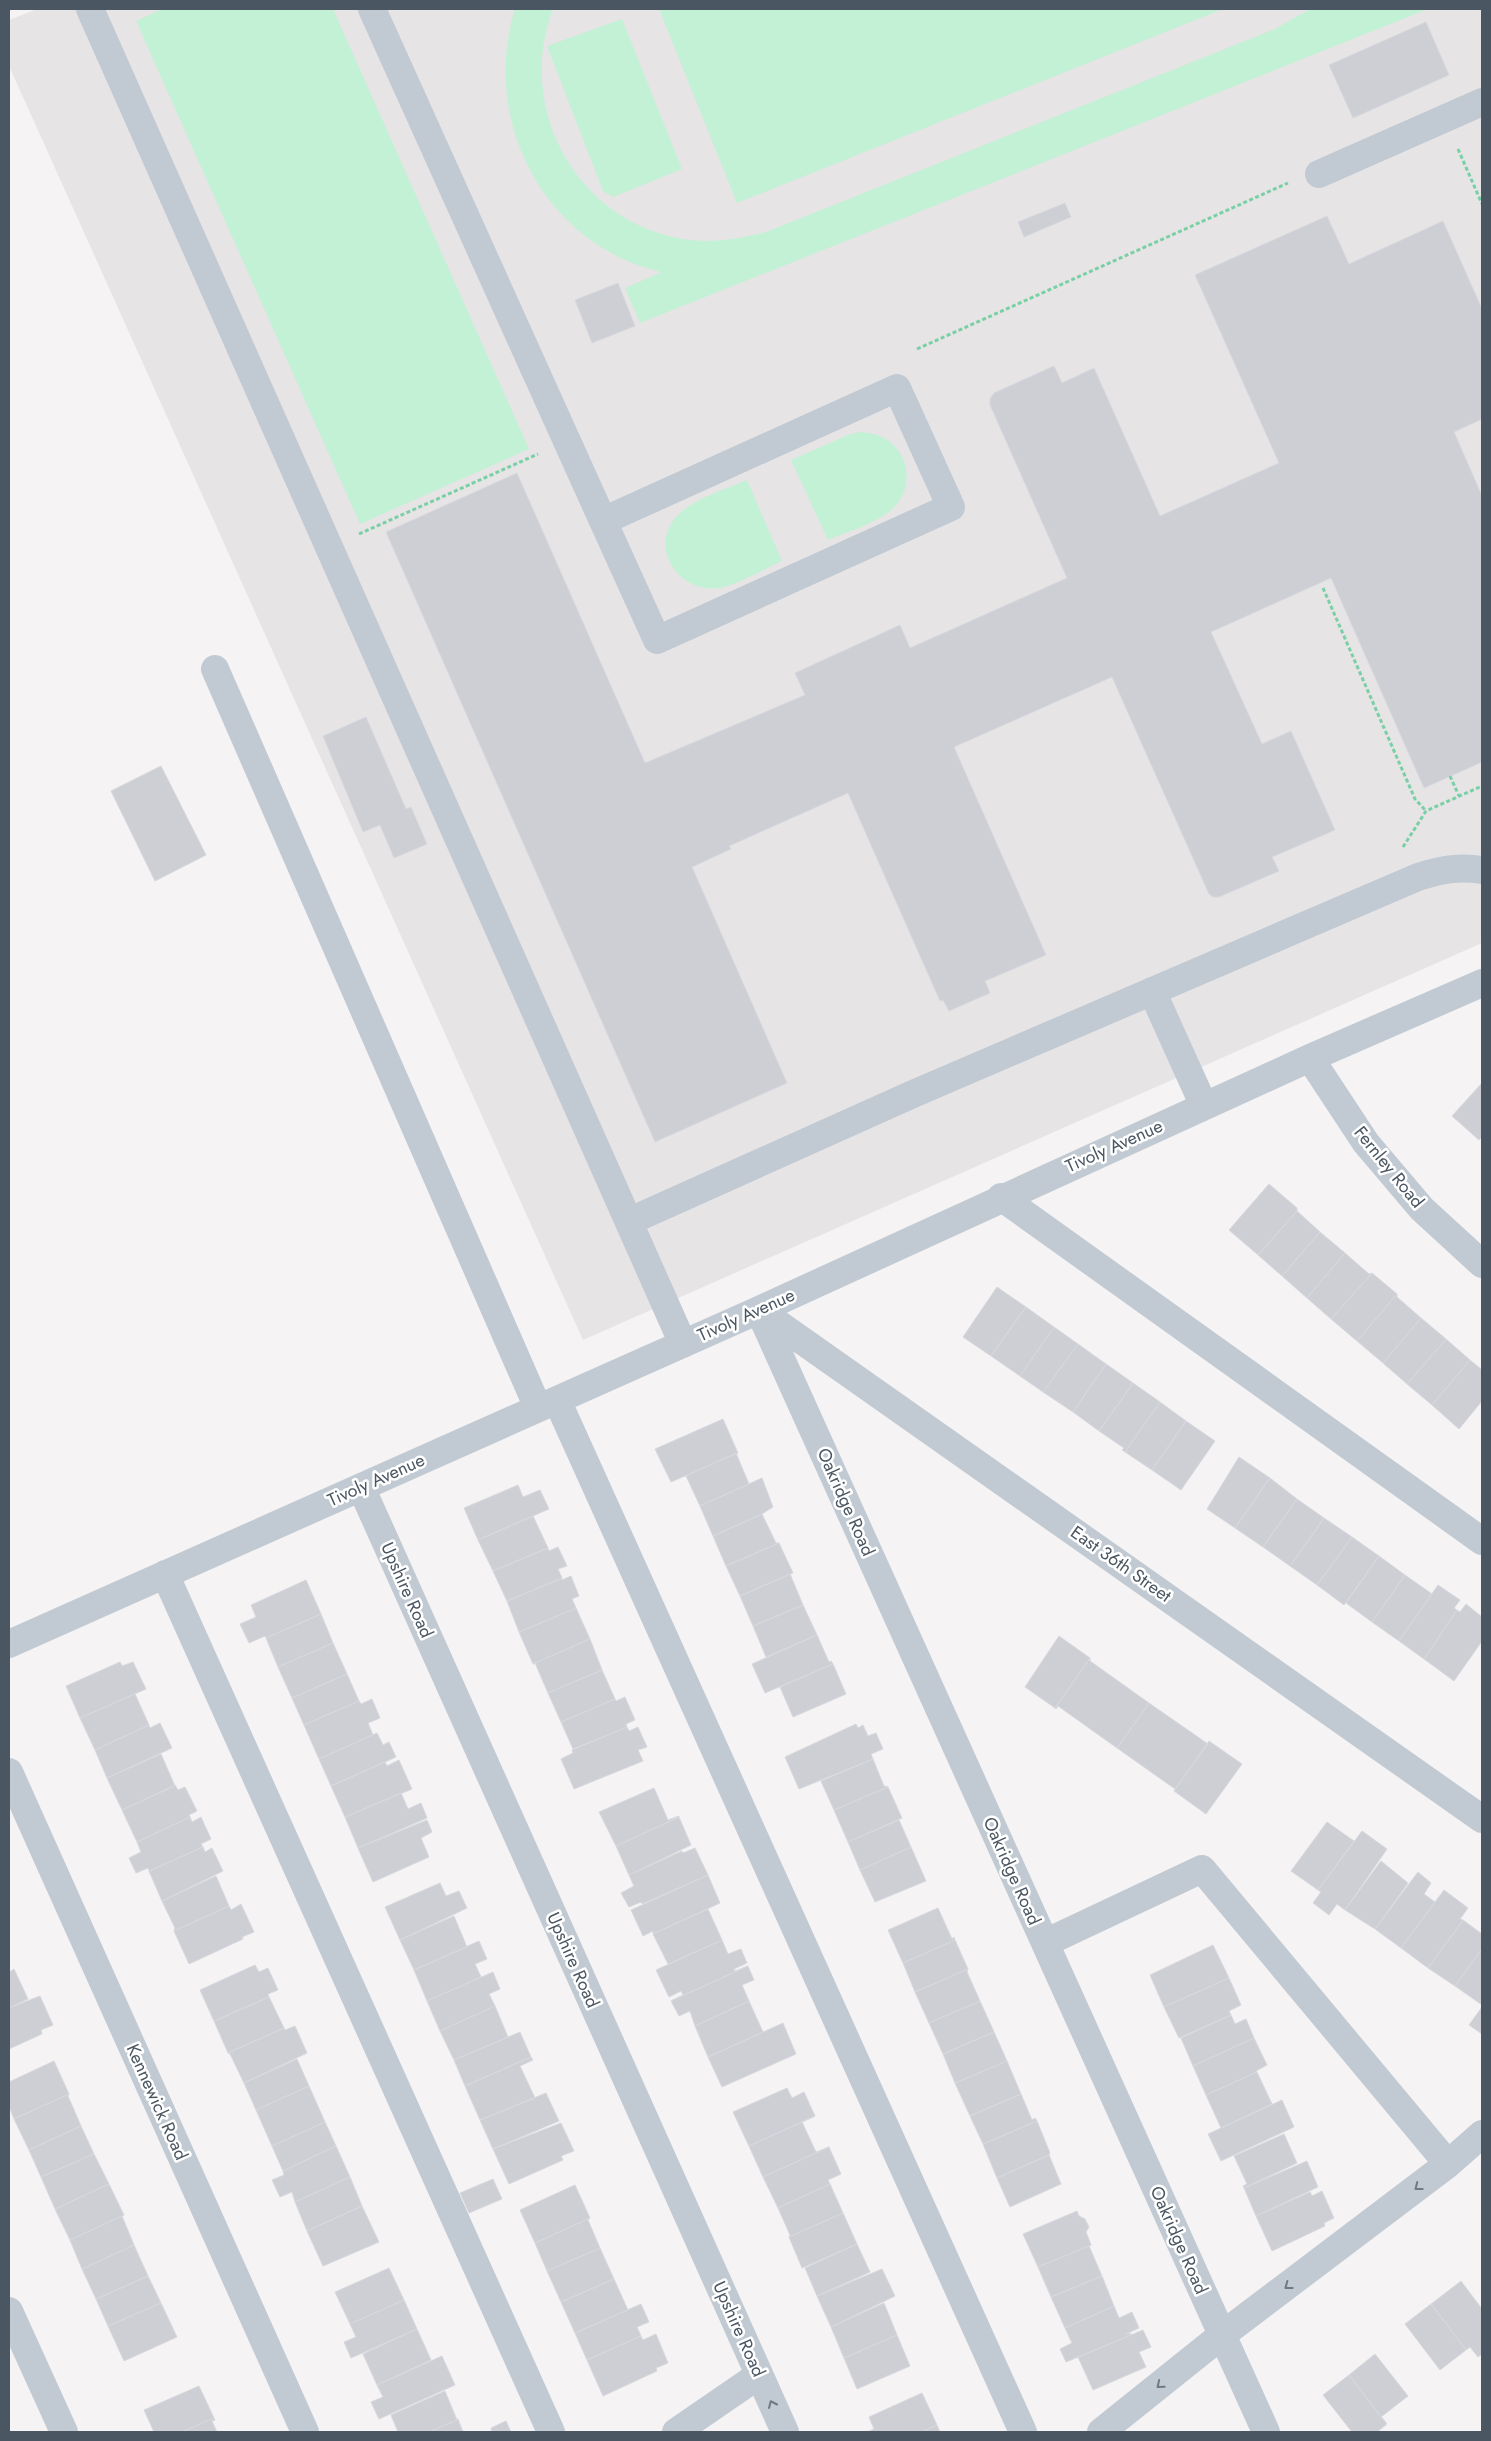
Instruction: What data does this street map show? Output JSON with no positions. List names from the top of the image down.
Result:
{
  "streets": {
    "street": [
      "Tivoly Avenue",
      "Fernley Road",
      "Oakridge Road",
      "East 36th Street",
      "Upshire Road",
      "Kennewick Road"
    ]
  },
  "crossings": [
    ["Tivoly Avenue", "Fernley Road"],
    ["Tivoly Avenue", "Oakridge Road"],
    ["Tivoly Avenue", "East 36th Street"],
    ["Tivoly Avenue", "Upshire Road"],
    ["Oakridge Road", "East 36th Street"]
  ]
}
